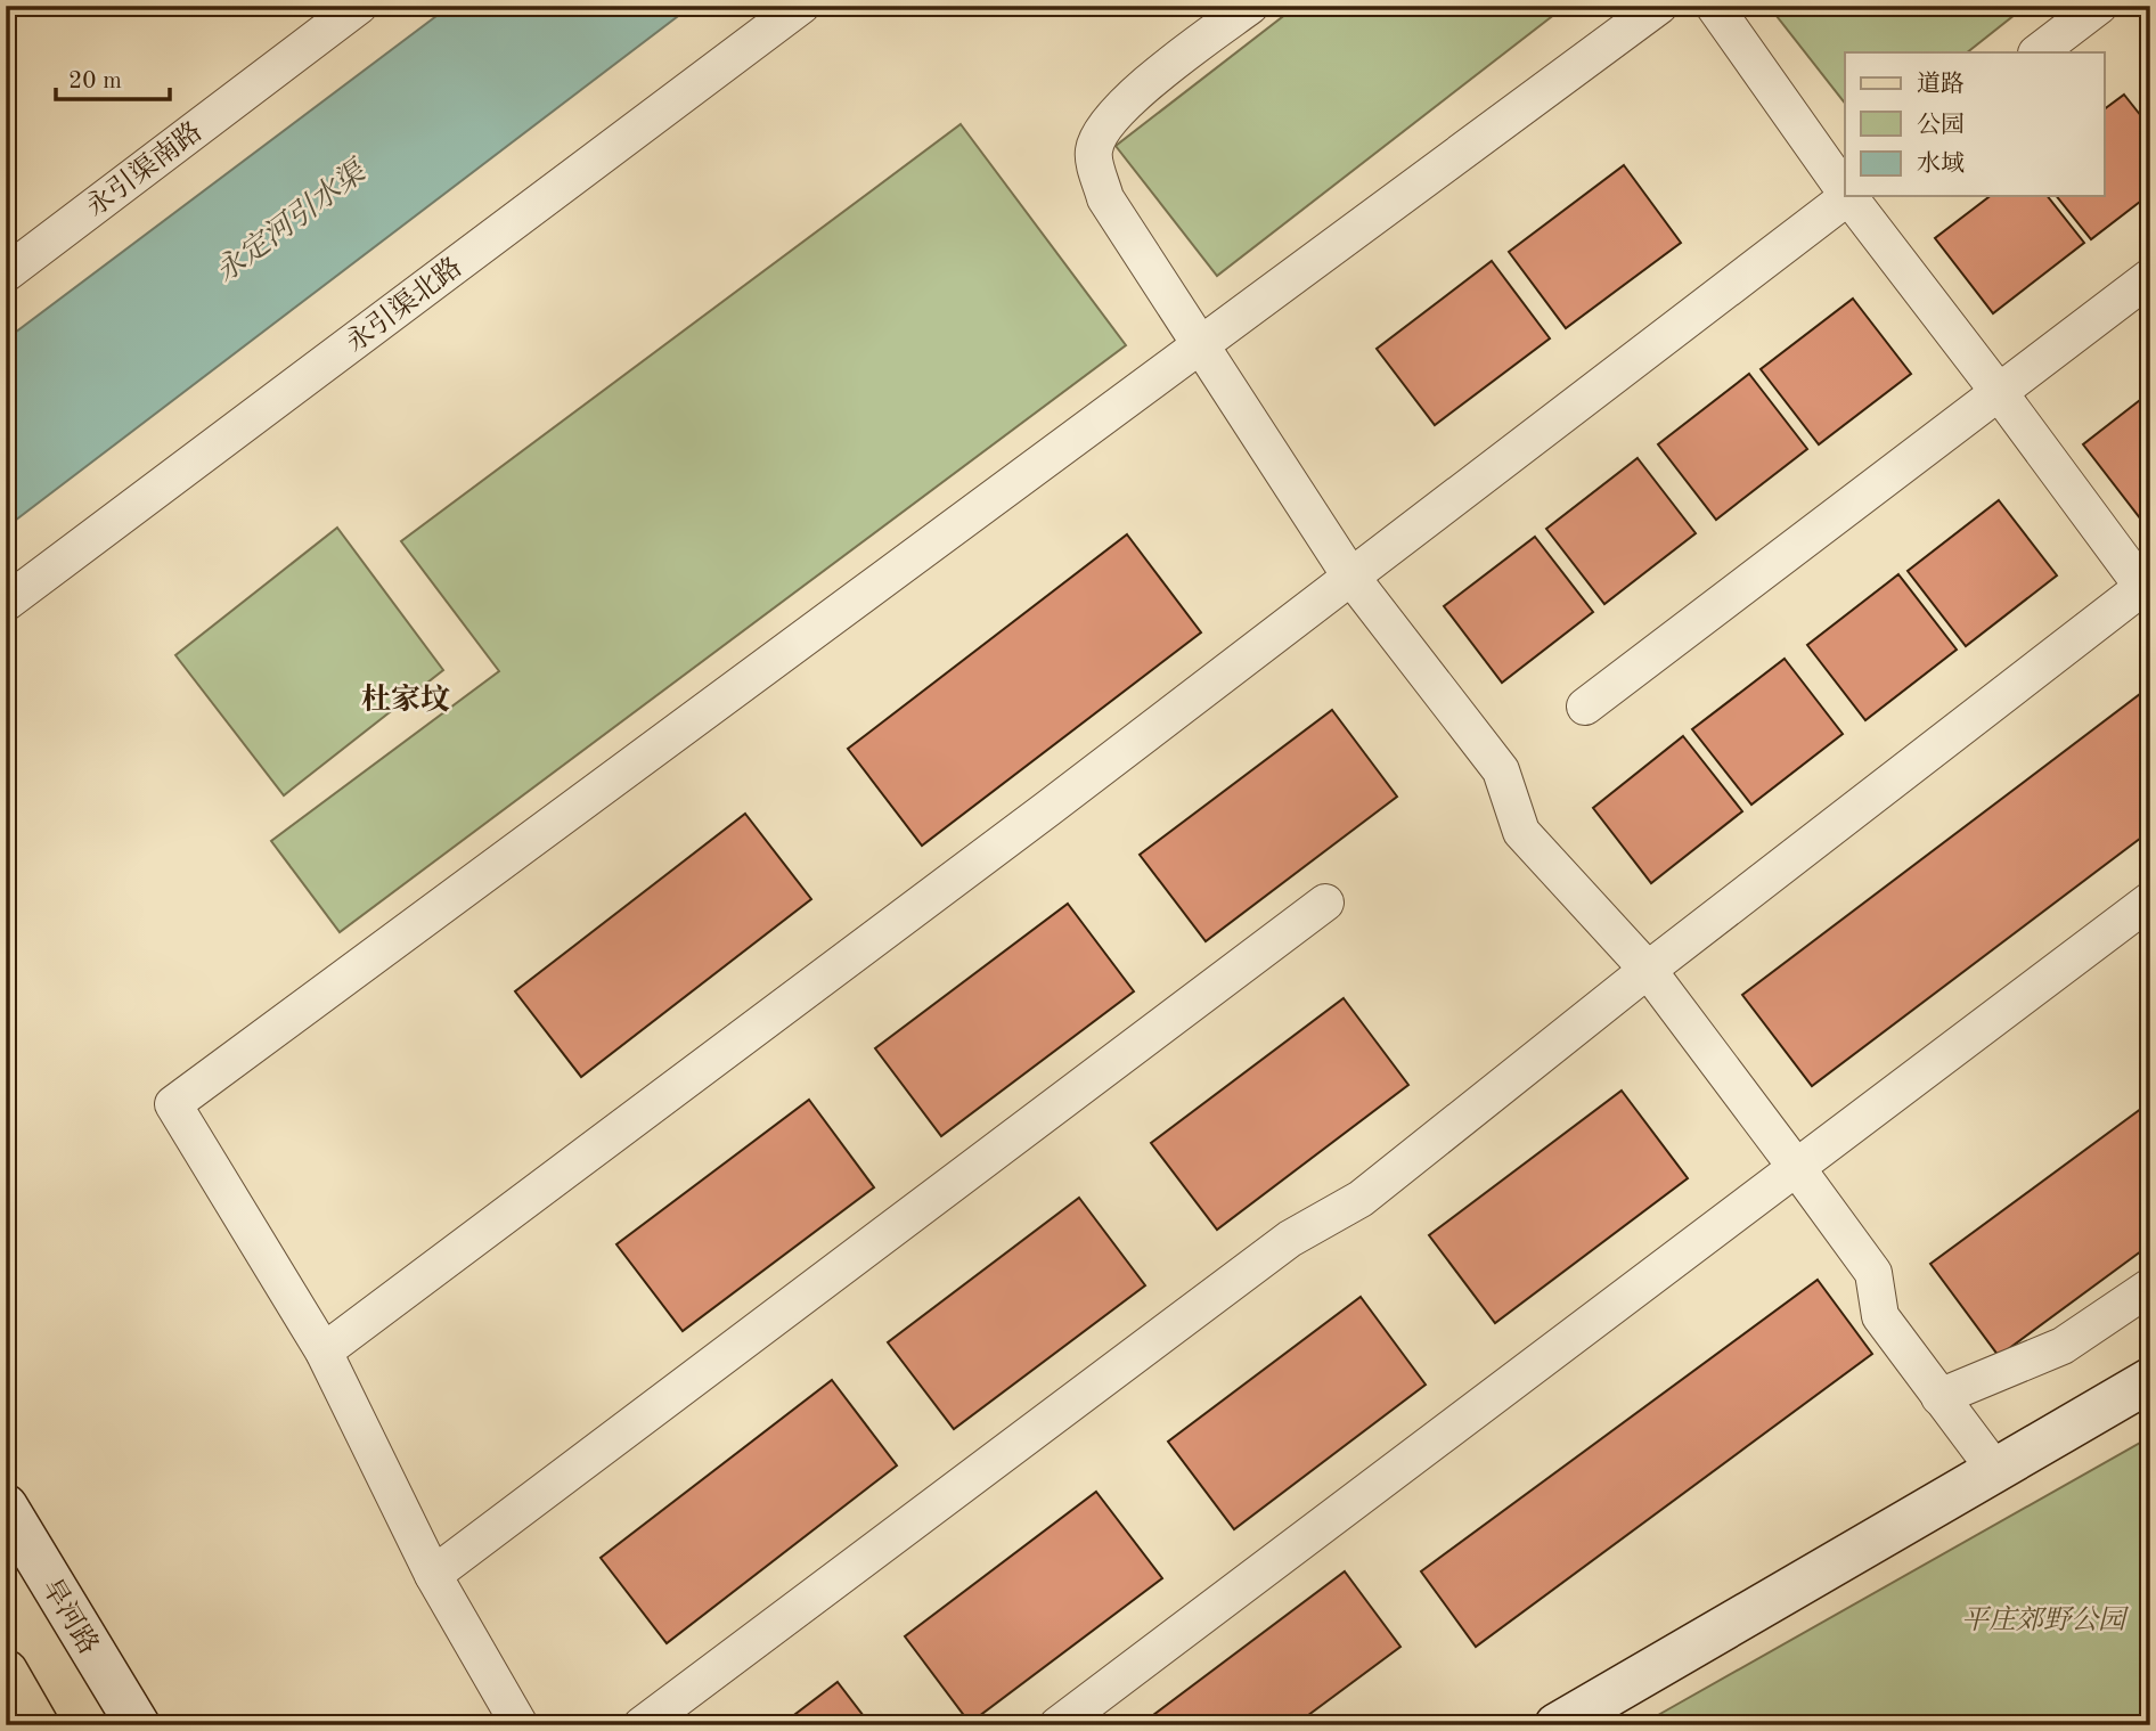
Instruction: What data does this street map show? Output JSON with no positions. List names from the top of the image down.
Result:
{
  "streets": {
    "street": ["永引渠南路", "永引渠北路", "旱河路"]
  },
  "districts": ["杜家坟"],
  "water": ["永定河引水渠"],
  "parks": ["平庄郊野公园"],
  "legend": ["道路", "公园", "水域"],
  "scale_bar": "20 m"
}
